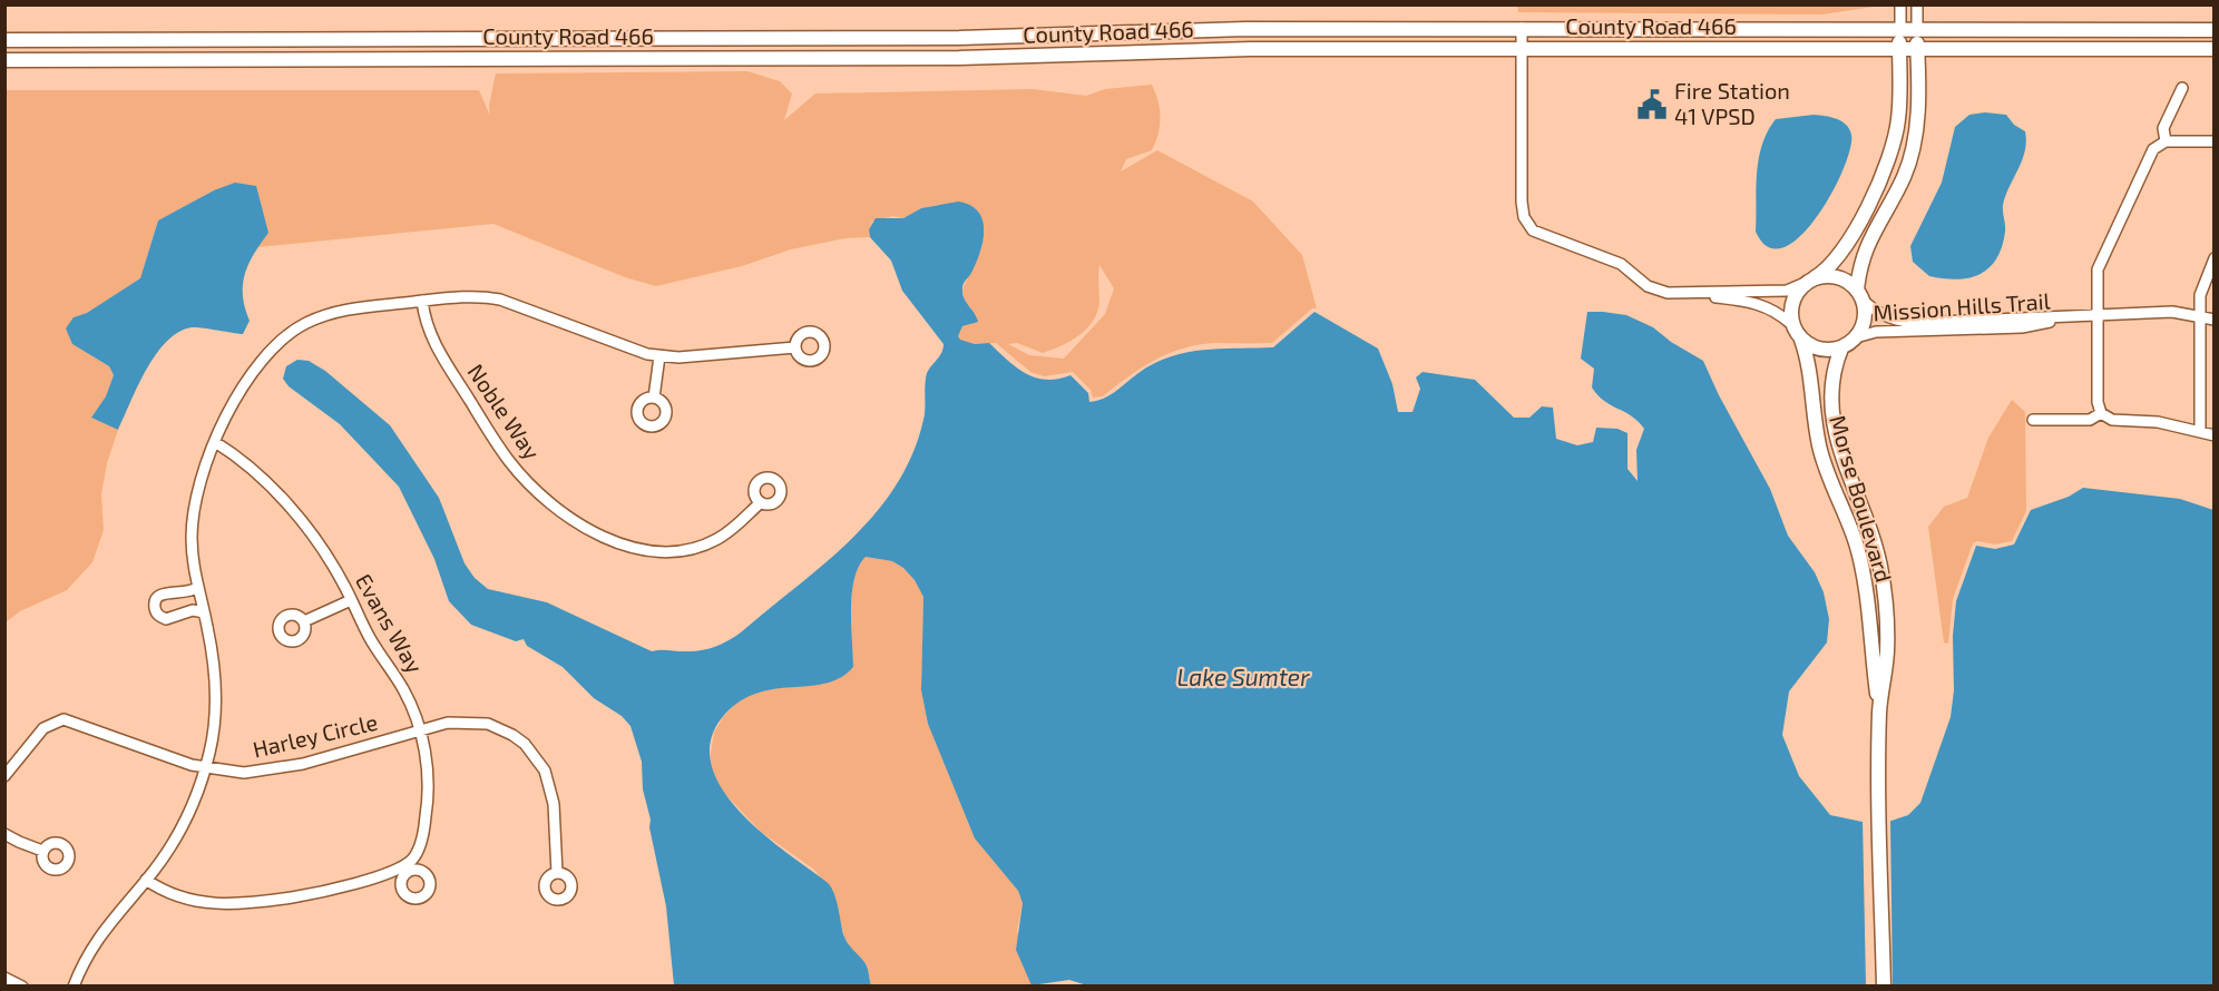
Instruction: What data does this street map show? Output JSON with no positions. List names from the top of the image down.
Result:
{
  "streets": {
    "main road": ["County Road 466", "Morse Boulevard"],
    "street": [
      "Mission Hills Trail",
      "Noble Way",
      "Evans Way",
      "Harley Circle"
    ]
  },
  "crossings": [
    ["Mission Hills Trail", "Morse Boulevard"],
    ["Evans Way", "Harley Circle"]
  ],
  "water": ["Lake Sumter"],
  "places": {
    "public building": ["Fire Station 41 VPSD"]
  }
}
